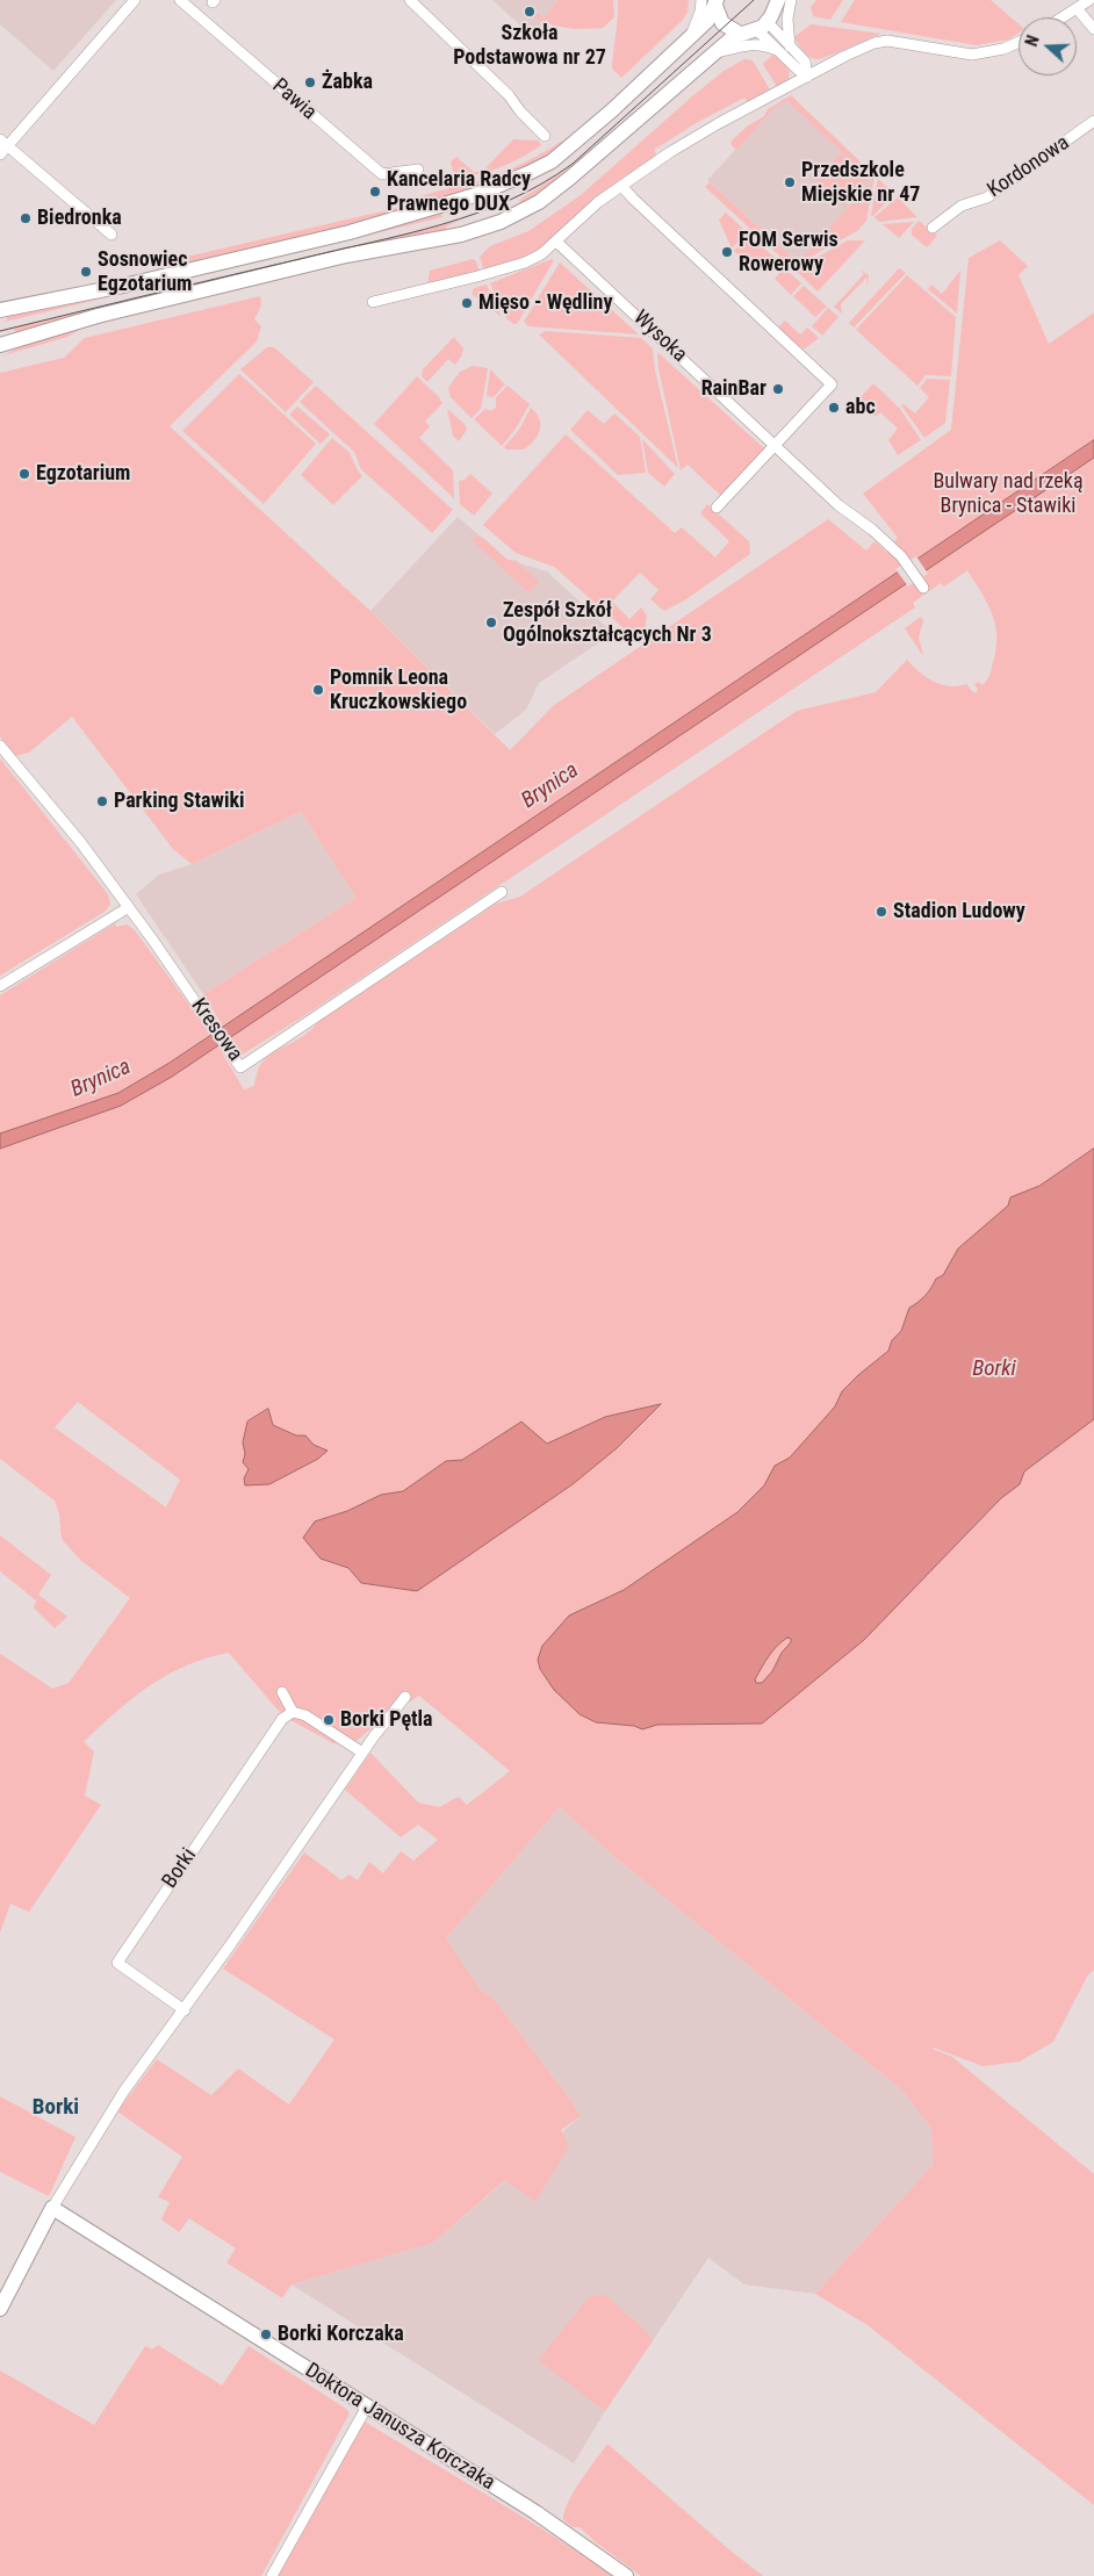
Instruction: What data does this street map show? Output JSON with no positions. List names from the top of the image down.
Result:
{
  "streets": {
    "main road": ["Doktora Janusza Korczaka"],
    "street": [
      "Pawia",
      "Kordonowa",
      "Wysoka",
      "Kresowa",
      "Borki"
    ]
  },
  "districts": ["Borki"],
  "water": ["Brynica", "Borki"],
  "parks": ["Bulwary nad rzeką Brynica - Stawiki"],
  "places": [
    "Szkoła Podstawowa nr 27",
    "Żabka",
    "Przedszkole Miejskie nr 47",
    "Kancelaria Radcy Prawnego DUX",
    "Biedronka",
    "FOM Serwis Rowerowy",
    "Sosnowiec Egzotarium",
    "Mięso - Wędliny",
    "RainBar",
    "abc",
    "Egzotarium",
    "Zespół Szkół Ogólnokształcących Nr 3",
    "Pomnik Leona Kruczkowskiego",
    "Parking Stawiki",
    "Stadion Ludowy",
    "Borki Pętla",
    "Borki Korczaka"
  ],
  "north": "left"
}
